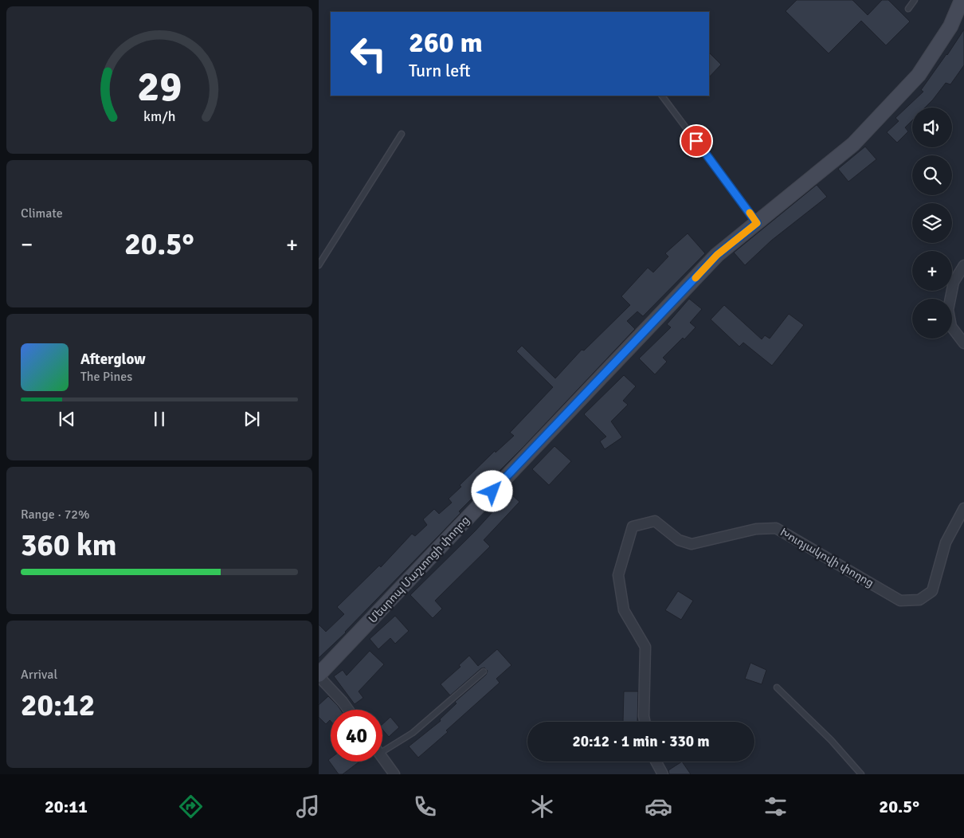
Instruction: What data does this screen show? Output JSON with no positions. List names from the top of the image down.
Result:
{
  "streets": {
    "street": ["Խուդյակովի փողոց", "Մեսրոպ Մաշտոցի փողոց"]
  },
  "page": {
    "turn": ["260 m", "Turn left"],
    "map_buttons": ["+", "−"],
    "tile": [
      "Climate",
      ["Range · 72%", "360 km"],
      ["Arrival", "20:12"]
    ],
    "heat": ["−", "20.5°", "+"],
    "song": ["Afterglow", "The Pines"],
    "limit": "40",
    "trip": "20:12 · 1 min · 330 m",
    "tabs": ["20:11", "20.5°"],
    "gauge": ["29", "km/h"]
  }
}
